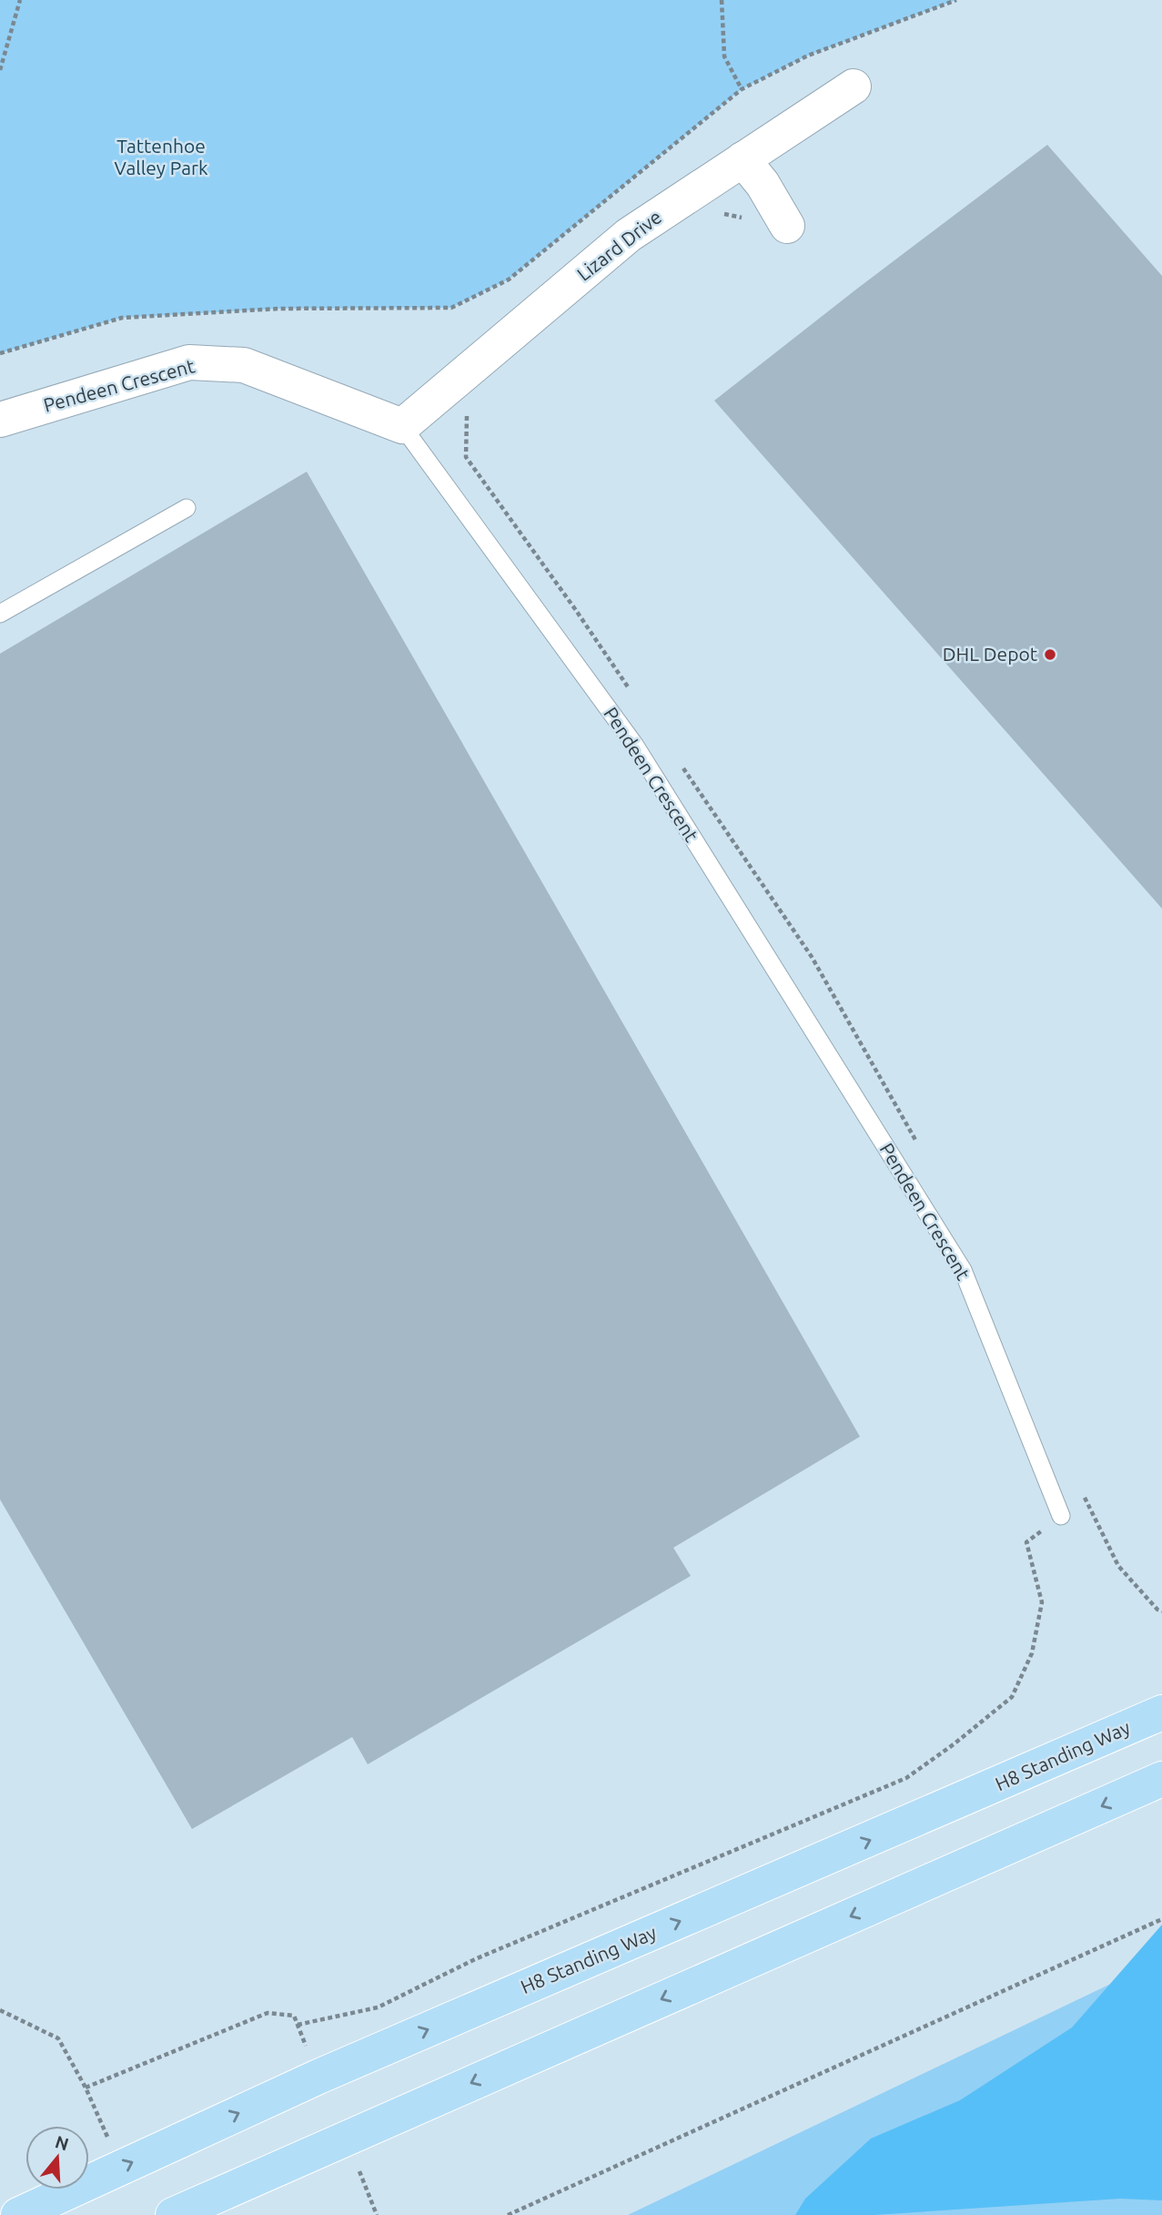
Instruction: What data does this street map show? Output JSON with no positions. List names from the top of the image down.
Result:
{
  "streets": {
    "highway": ["H8 Standing Way"],
    "street": ["Lizard Drive", "Pendeen Crescent"]
  },
  "crossings": [
    ["Lizard Drive", "Pendeen Crescent"]
  ],
  "parks": ["Tattenhoe Valley Park"],
  "places": ["DHL Depot"],
  "north": "top"
}
